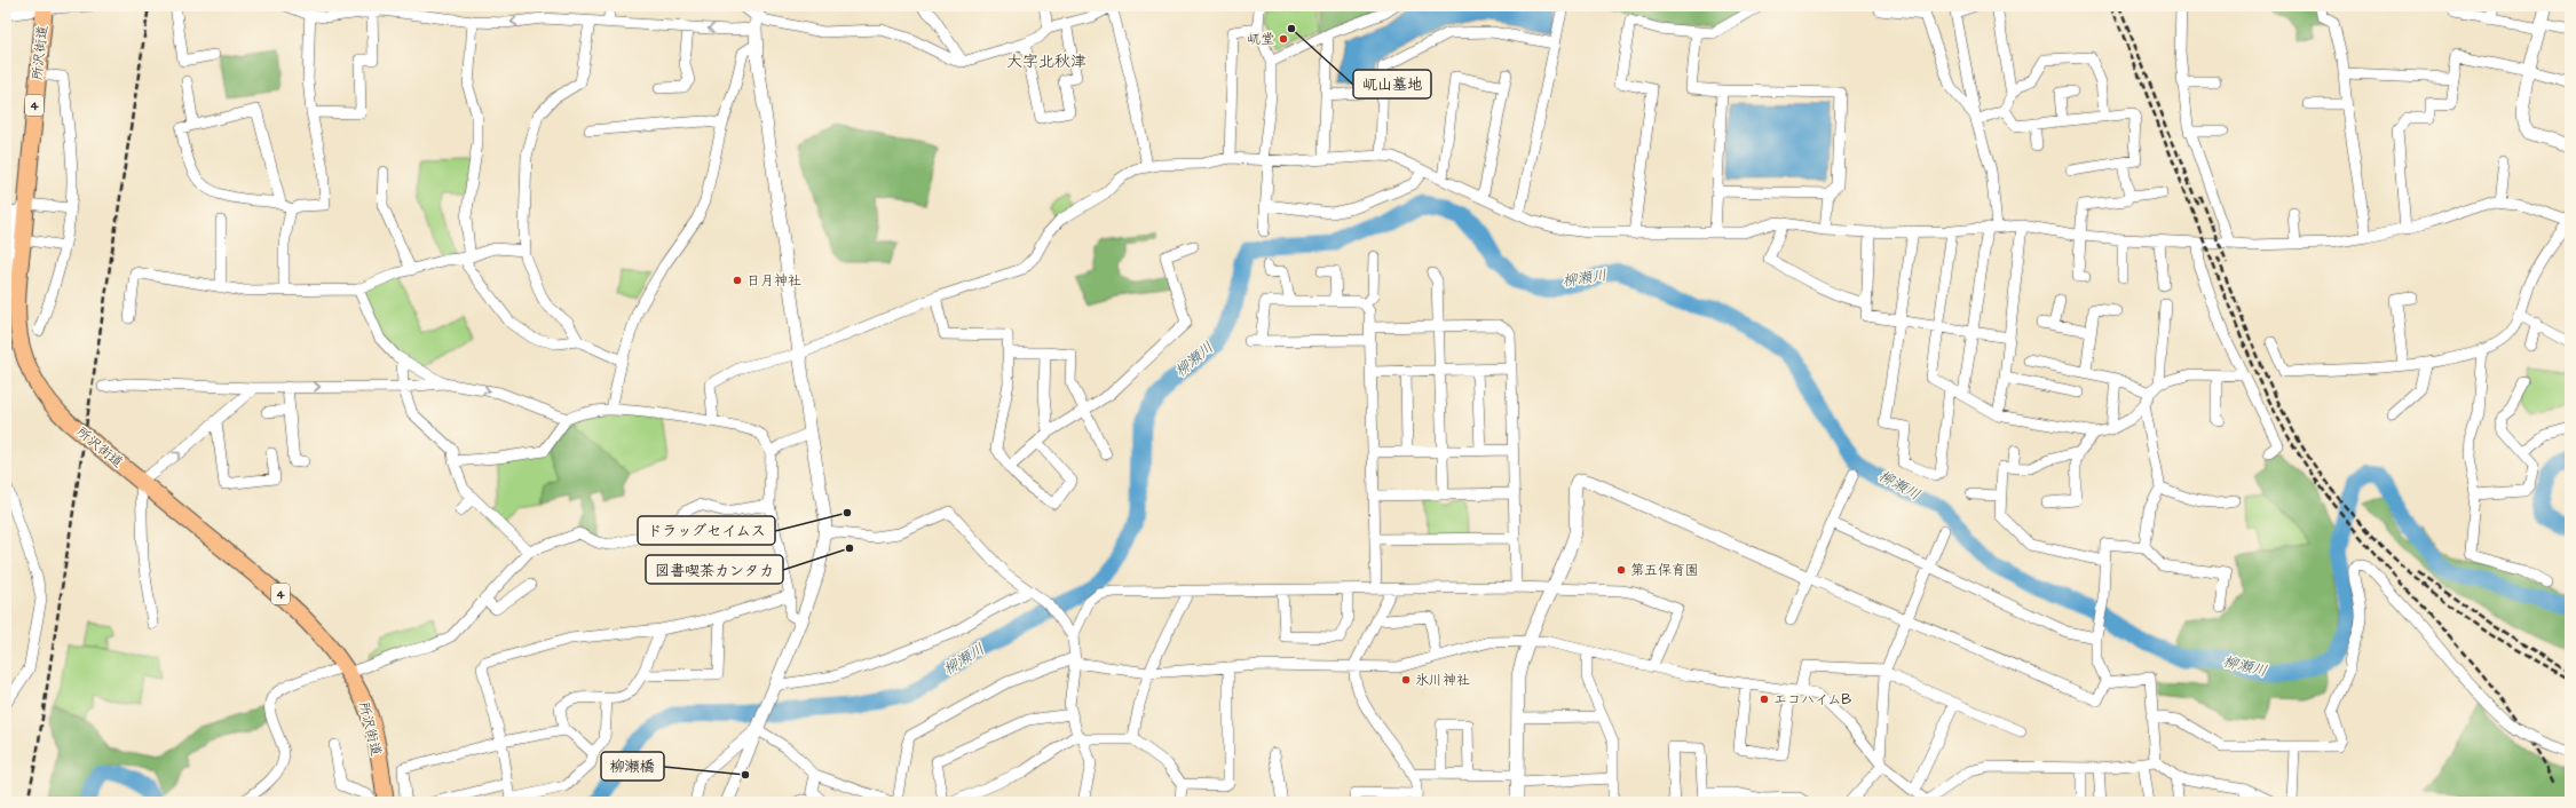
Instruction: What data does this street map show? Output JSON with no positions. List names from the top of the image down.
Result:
{
  "streets": {
    "main road": ["所沢街道", "4"]
  },
  "districts": ["大字北秋津"],
  "water": ["柳瀬川"],
  "places": [
    "屼山墓地",
    "屼堂",
    "日月神社",
    "ドラッグセイムス",
    "図書喫茶カンタカ",
    "第五保育園",
    "氷川神社",
    "エコハイムB",
    "柳瀬橋"
  ]
}
